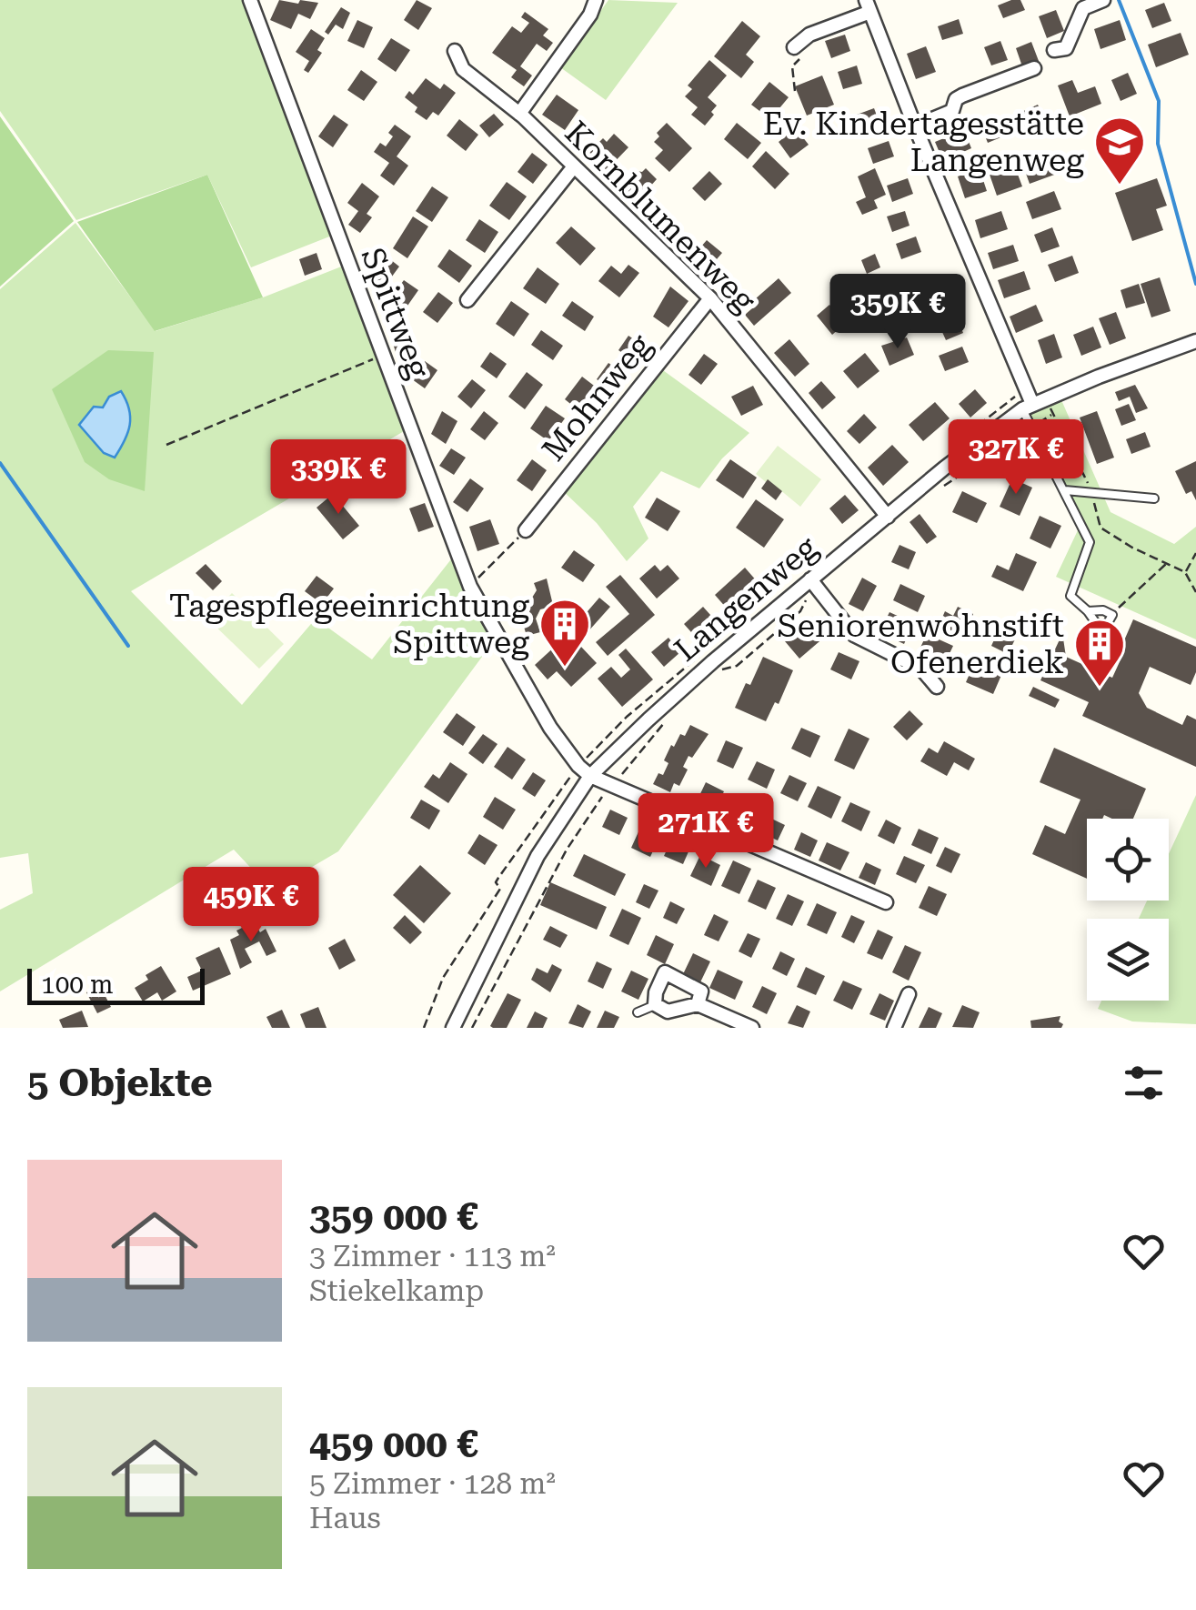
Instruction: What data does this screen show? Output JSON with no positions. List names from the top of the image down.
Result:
{
  "streets": {
    "street": [
      "Kornblumenweg",
      "Spittweg",
      "Mohnweg",
      "Langenweg"
    ]
  },
  "crossings": [
    ["Kornblumenweg", "Mohnweg"],
    ["Kornblumenweg", "Langenweg"],
    ["Spittweg", "Langenweg"]
  ],
  "places": {
    "school or university": ["Ev. Kindertagesstätte Langenweg"],
    "building": ["Tagespflegeeinrichtung Spittweg", "Seniorenwohnstift Ofenerdiek"]
  },
  "scale_bar": "100 m",
  "page": {
    "price": [
      "359K €",
      "327K €",
      "339K €",
      "271K €",
      "459K €"
    ],
    "scale": "100 m",
    "heading": "5 Objekte",
    "list": [
      {
        "name": "359 000 €",
        "note": "3 Zimmer · 113 m² · Stiekelkamp"
      },
      {
        "name": "459 000 €",
        "note": "5 Zimmer · 128 m² · Haus"
      }
    ]
  }
}
